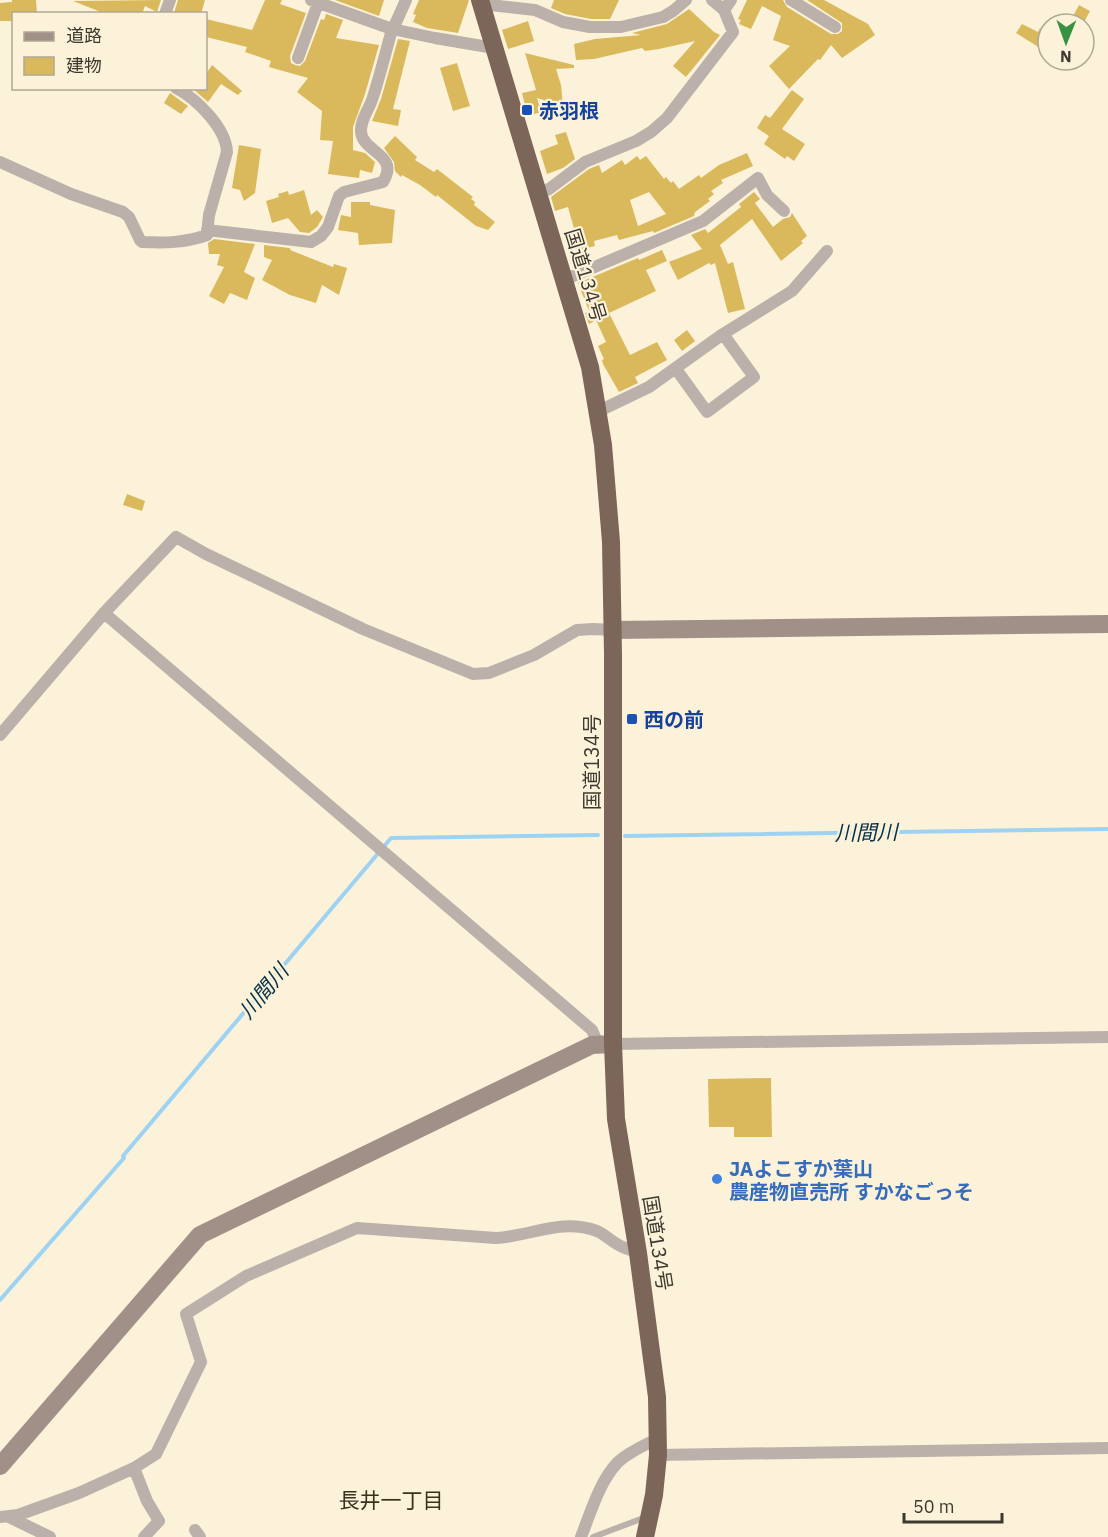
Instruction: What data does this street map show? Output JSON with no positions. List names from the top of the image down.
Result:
{
  "streets": {
    "highway": ["国道134号"]
  },
  "districts": ["長井一丁目"],
  "water": ["川間川"],
  "places": {
    "transit": ["赤羽根", "西の前"],
    "other": ["JAよこすか葉山 農産物直売所 すかなごっそ"]
  },
  "legend": ["道路", "建物"],
  "scale_bar": "50 m",
  "north": "bottom"
}
